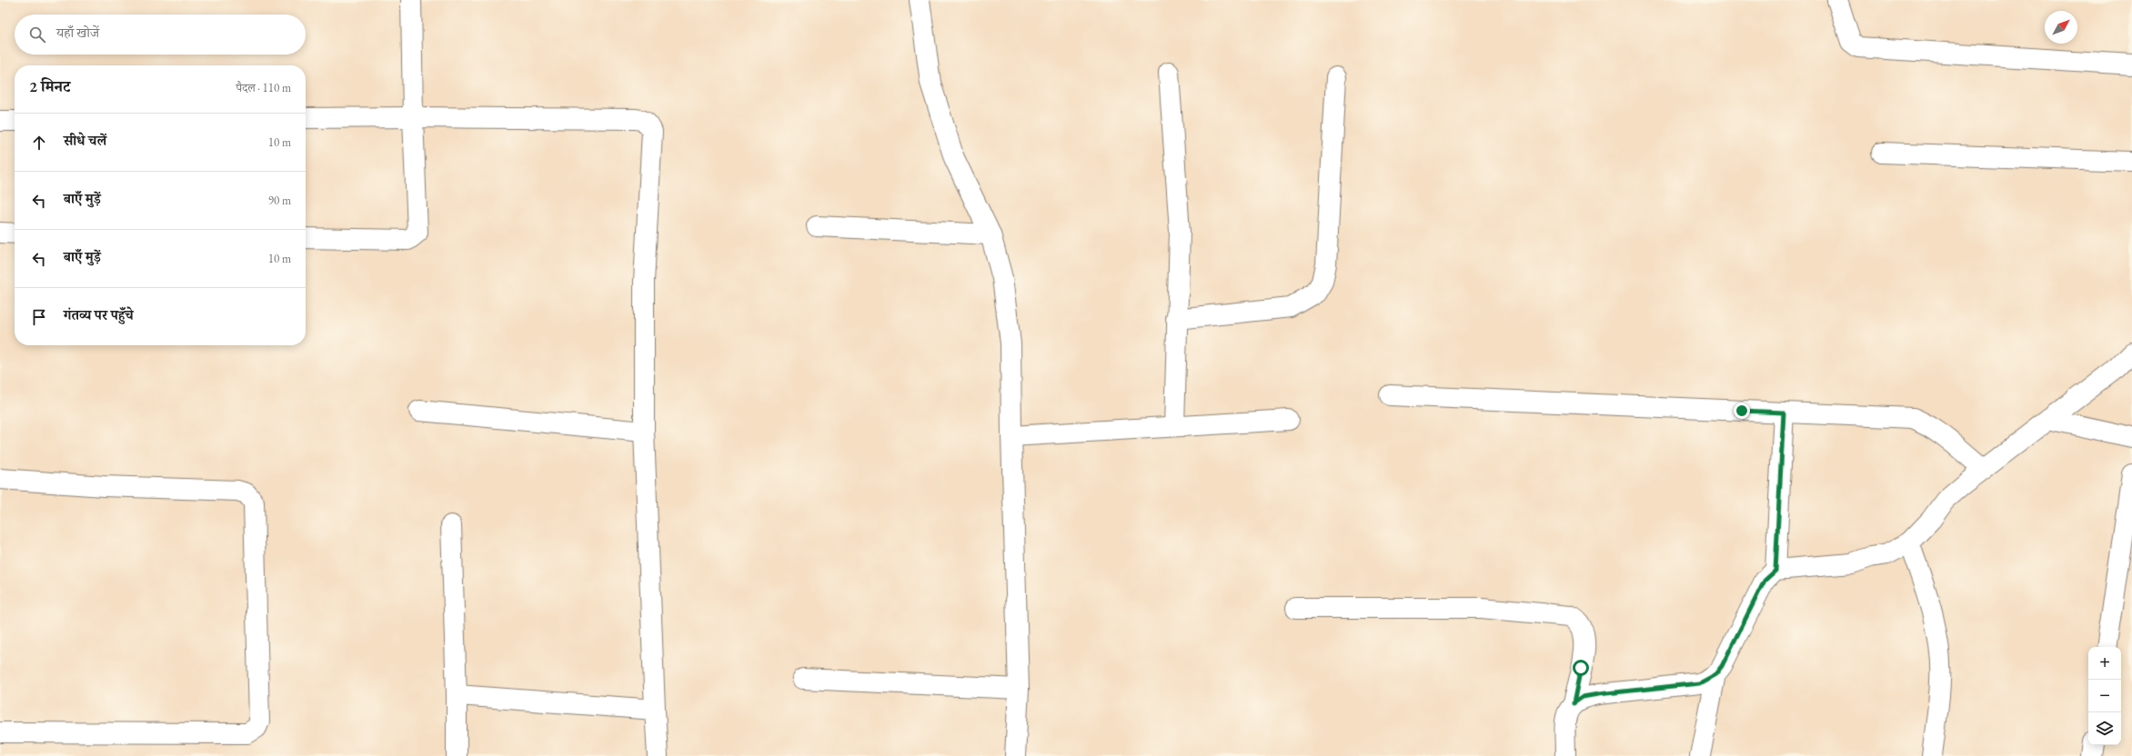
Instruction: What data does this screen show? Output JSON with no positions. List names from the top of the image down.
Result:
{
  "north": "top right",
  "page": {
    "search": "यहाँ खोजें",
    "heading": ["2 मिनट", "पैदल · 110 m"],
    "list": [
      ["सीधे चलें", "10 m"],
      ["बाएँ मुड़ें", "90 m"],
      ["बाएँ मुड़ें", "10 m"],
      "गंतव्य पर पहुँचे"
    ],
    "map_buttons": ["+", "−"]
  }
}
